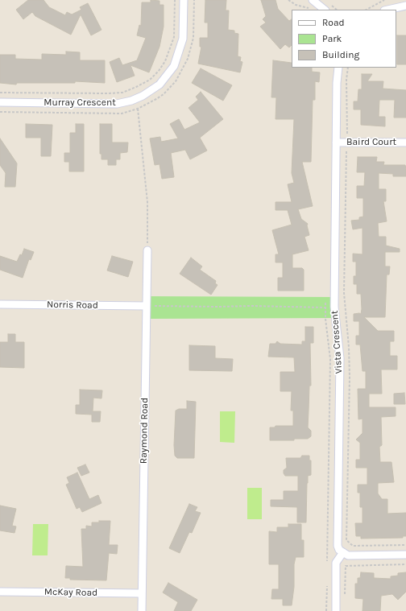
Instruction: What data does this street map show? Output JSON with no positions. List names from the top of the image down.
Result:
{
  "streets": {
    "street": [
      "Murray Crescent",
      "Baird Court",
      "Norris Road",
      "Vista Crescent",
      "Raymond Road",
      "McKay Road"
    ]
  },
  "crossings": [
    ["Baird Court", "Vista Crescent"],
    ["Norris Road", "Raymond Road"],
    ["Raymond Road", "McKay Road"]
  ],
  "legend": ["Road", "Park", "Building"]
}
